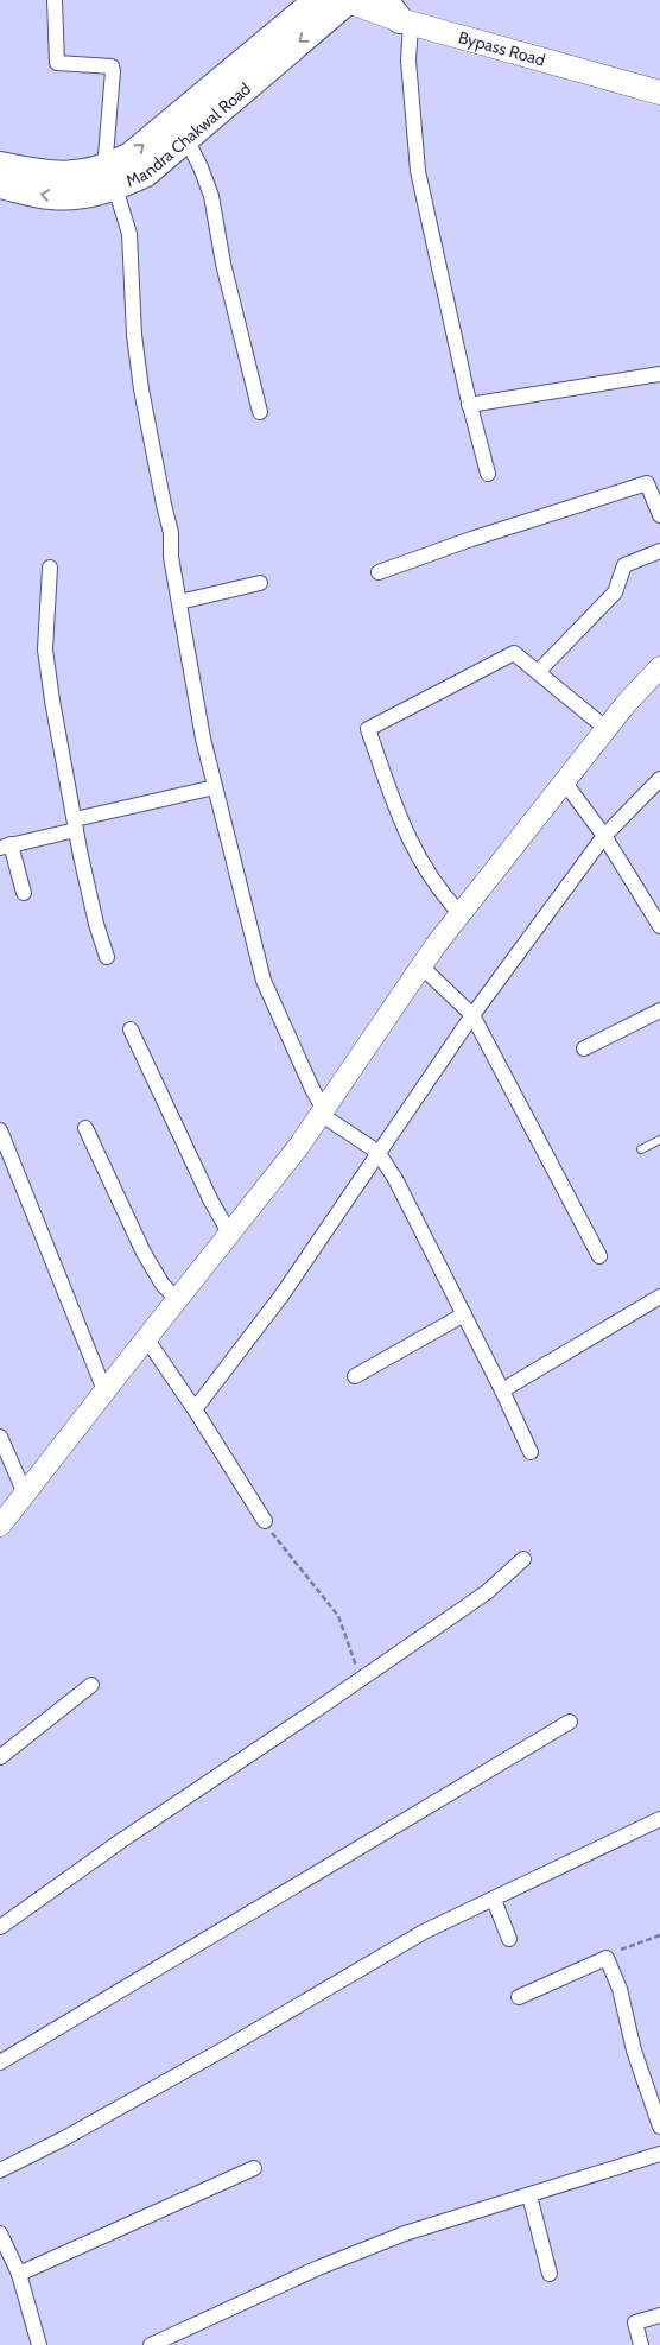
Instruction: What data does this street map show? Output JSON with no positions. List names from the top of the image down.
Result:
{
  "streets": {
    "highway": ["Mandra Chakwal Road"],
    "main road": ["Bypass Road"]
  },
  "crossings": [
    ["Bypass Road", "Mandra Chakwal Road"]
  ]
}
